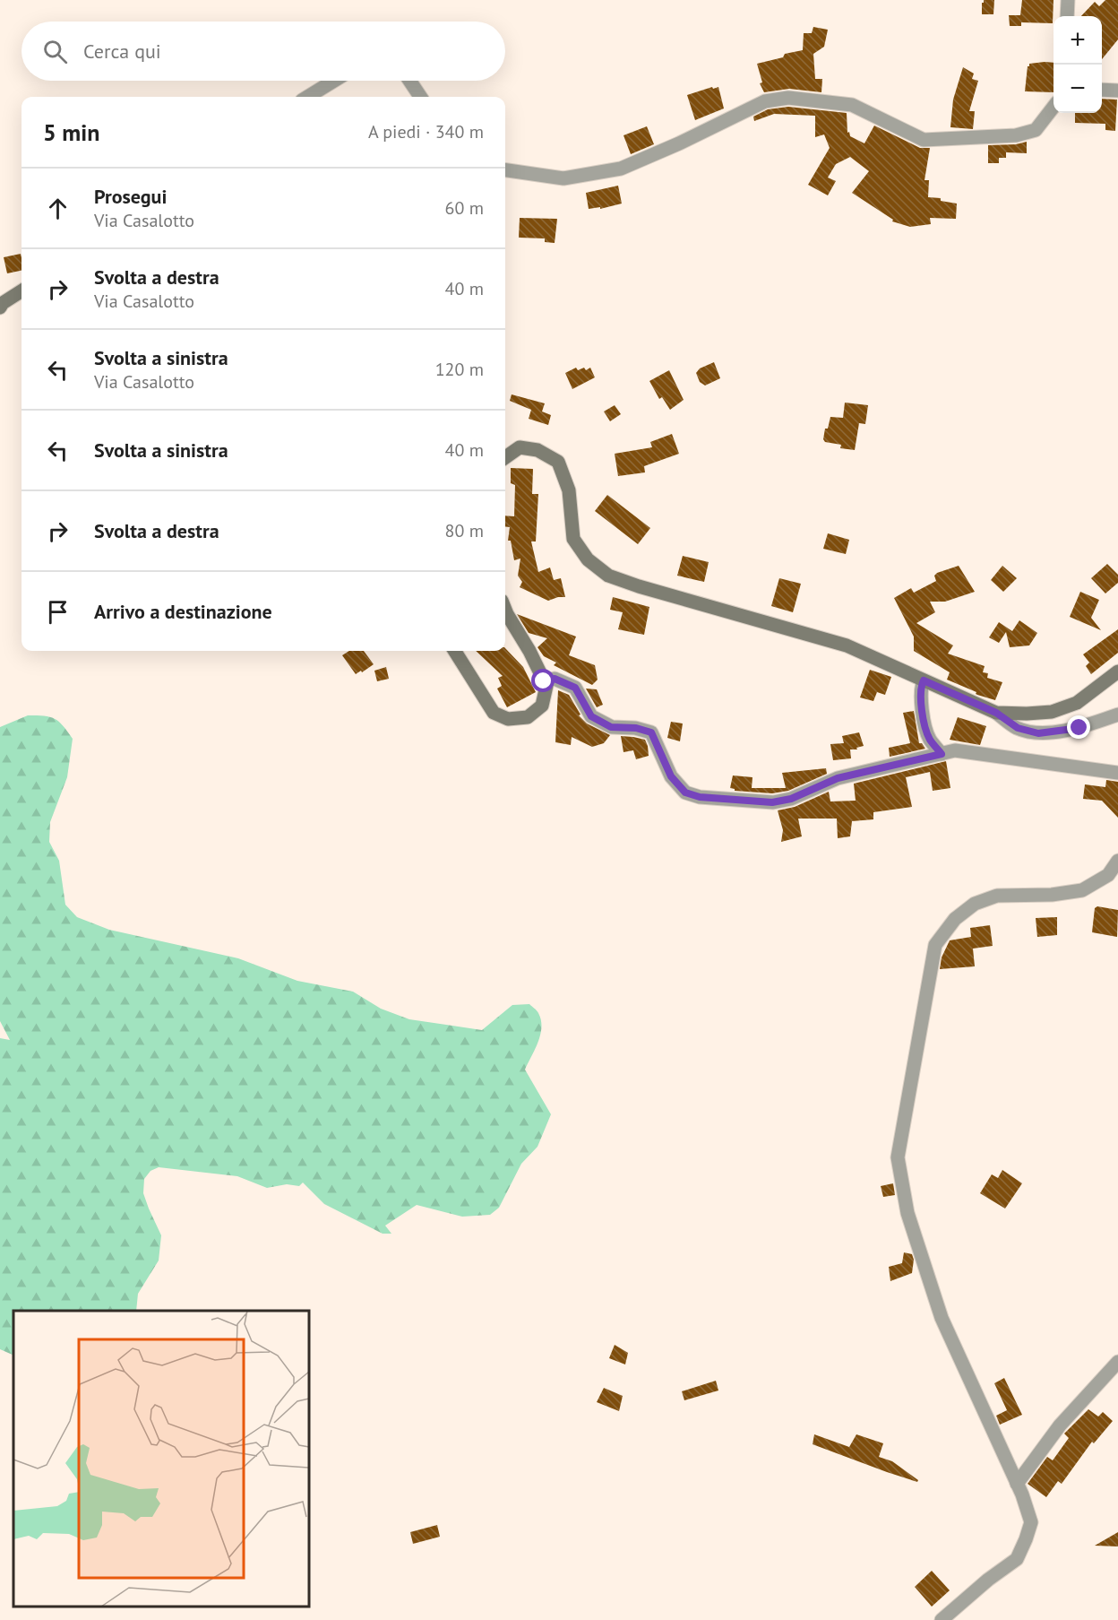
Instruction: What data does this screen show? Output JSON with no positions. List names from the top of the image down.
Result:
{
  "page": {
    "map_buttons": ["+", "−"],
    "search": "Cerca qui",
    "heading": ["5 min", "A piedi · 340 m"],
    "list": [
      ["Prosegui", "Via Casalotto", "60 m"],
      ["Svolta a destra", "Via Casalotto", "40 m"],
      ["Svolta a sinistra", "Via Casalotto", "120 m"],
      ["Svolta a sinistra", "40 m"],
      ["Svolta a destra", "80 m"],
      "Arrivo a destinazione"
    ]
  }
}
